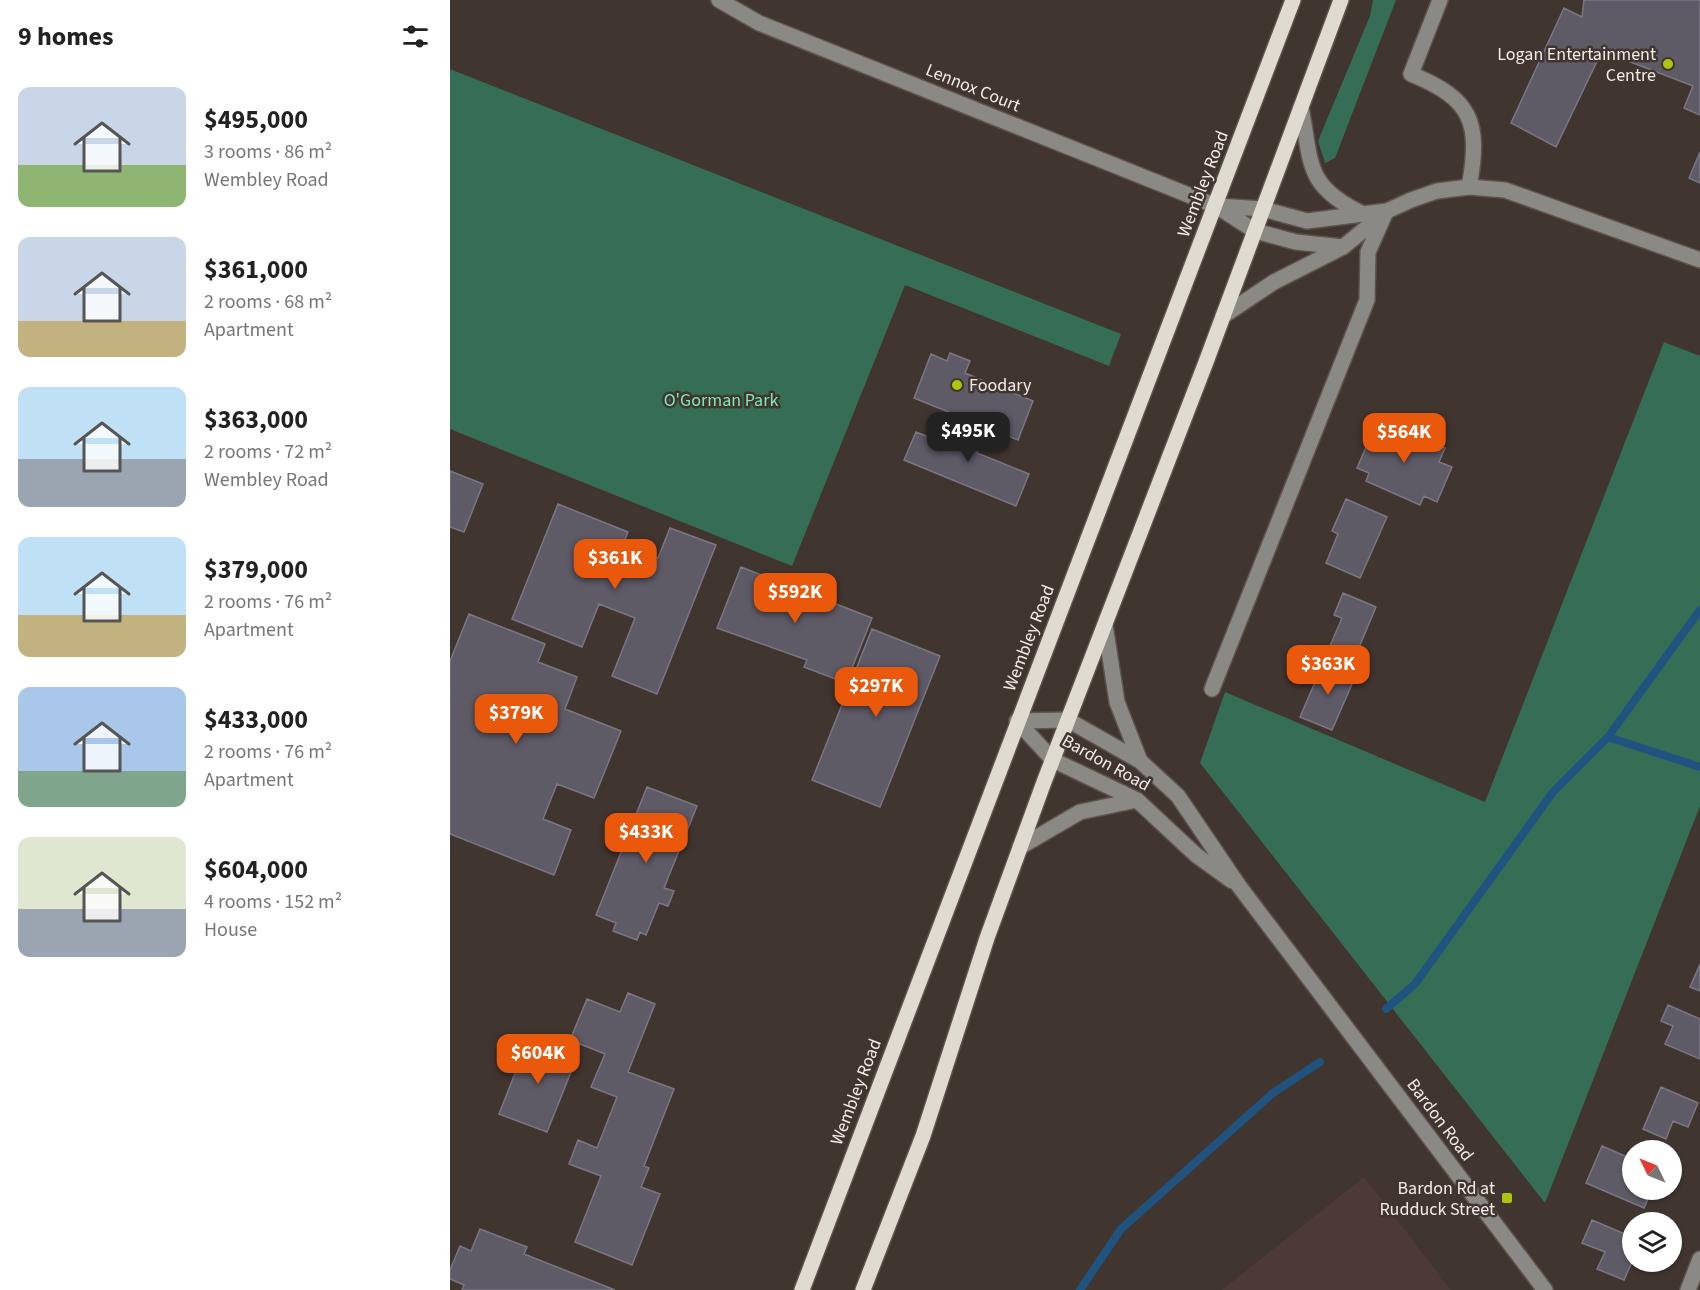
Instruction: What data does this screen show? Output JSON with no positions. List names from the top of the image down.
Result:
{
  "streets": {
    "main road": ["Wembley Road"],
    "street": ["Lennox Court", "Bardon Road"]
  },
  "crossings": [
    ["Lennox Court", "Wembley Road"],
    ["Wembley Road", "Bardon Road"]
  ],
  "parks": ["O'Gorman Park"],
  "places": {
    "other": ["Logan Entertainment Centre", "Foodary"],
    "transit": ["Bardon Rd at Rudduck Street"]
  },
  "north": "top left",
  "page": {
    "heading": "9 homes",
    "list": [
      {
        "name": "$495,000",
        "note": "3 rooms · 86 m² · Wembley Road"
      },
      {
        "name": "$361,000",
        "note": "2 rooms · 68 m² · Apartment"
      },
      {
        "name": "$363,000",
        "note": "2 rooms · 72 m² · Wembley Road"
      },
      {
        "name": "$379,000",
        "note": "2 rooms · 76 m² · Apartment"
      },
      {
        "name": "$433,000",
        "note": "2 rooms · 76 m² · Apartment"
      },
      {
        "name": "$604,000",
        "note": "4 rooms · 152 m² · House"
      }
    ],
    "price": [
      "$495K",
      "$564K",
      "$361K",
      "$592K",
      "$363K",
      "$297K",
      "$379K",
      "$433K",
      "$604K"
    ]
  }
}
